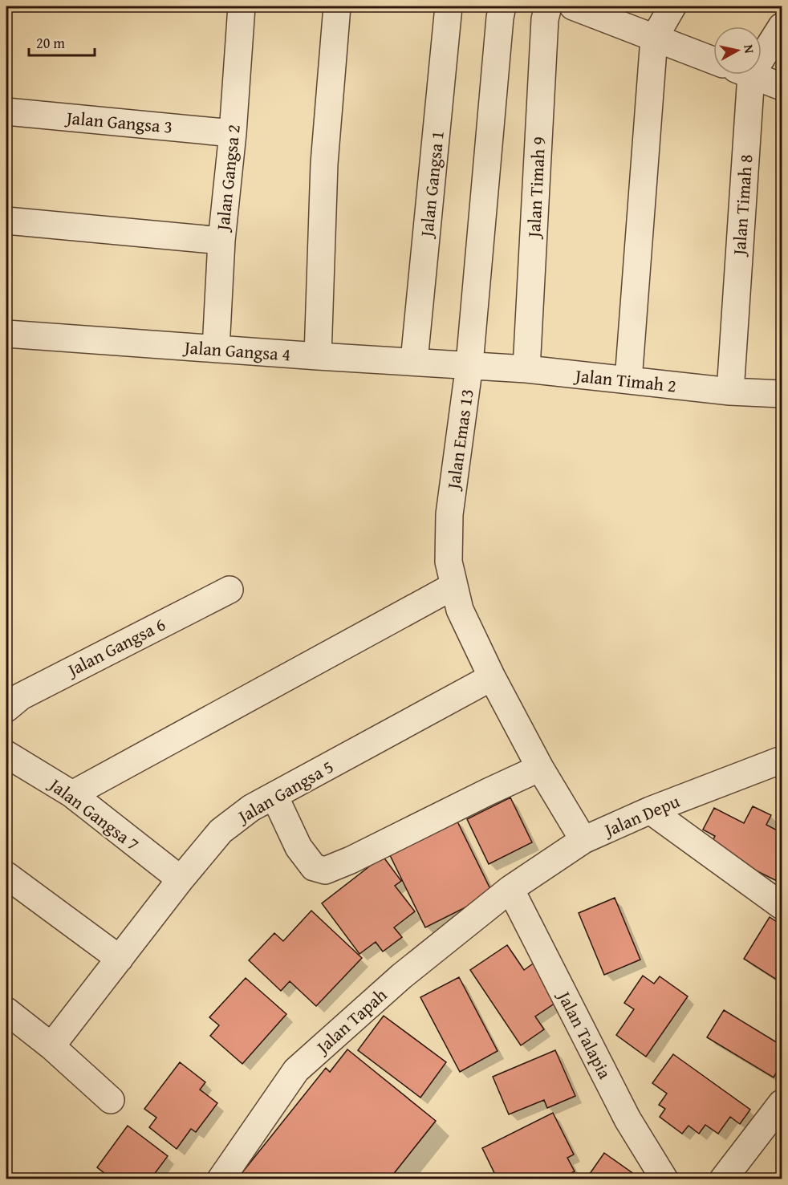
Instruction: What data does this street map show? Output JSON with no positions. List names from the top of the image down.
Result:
{
  "streets": {
    "street": [
      "Jalan Gangsa 3",
      "Jalan Gangsa 2",
      "Jalan Gangsa 1",
      "Jalan Timah 9",
      "Jalan Timah 8",
      "Jalan Gangsa 4",
      "Jalan Timah 2",
      "Jalan Emas 13",
      "Jalan Gangsa 6",
      "Jalan Gangsa 5",
      "Jalan Gangsa 7",
      "Jalan Depu",
      "Jalan Tapah",
      "Jalan Talapia"
    ]
  },
  "crossings": [
    ["Jalan Gangsa 3", "Jalan Gangsa 2"],
    ["Jalan Gangsa 2", "Jalan Gangsa 4"],
    ["Jalan Gangsa 1", "Jalan Gangsa 4"],
    ["Jalan Timah 9", "Jalan Timah 2"],
    ["Jalan Timah 8", "Jalan Timah 2"],
    ["Jalan Gangsa 4", "Jalan Timah 2"],
    ["Jalan Gangsa 4", "Jalan Emas 13"],
    ["Jalan Timah 2", "Jalan Emas 13"],
    ["Jalan Emas 13", "Jalan Gangsa 5"],
    ["Jalan Emas 13", "Jalan Depu"],
    ["Jalan Gangsa 5", "Jalan Gangsa 7"],
    ["Jalan Depu", "Jalan Tapah"],
    ["Jalan Depu", "Jalan Talapia"],
    ["Jalan Tapah", "Jalan Talapia"]
  ],
  "scale_bar": "20 m",
  "north": "right"
}
